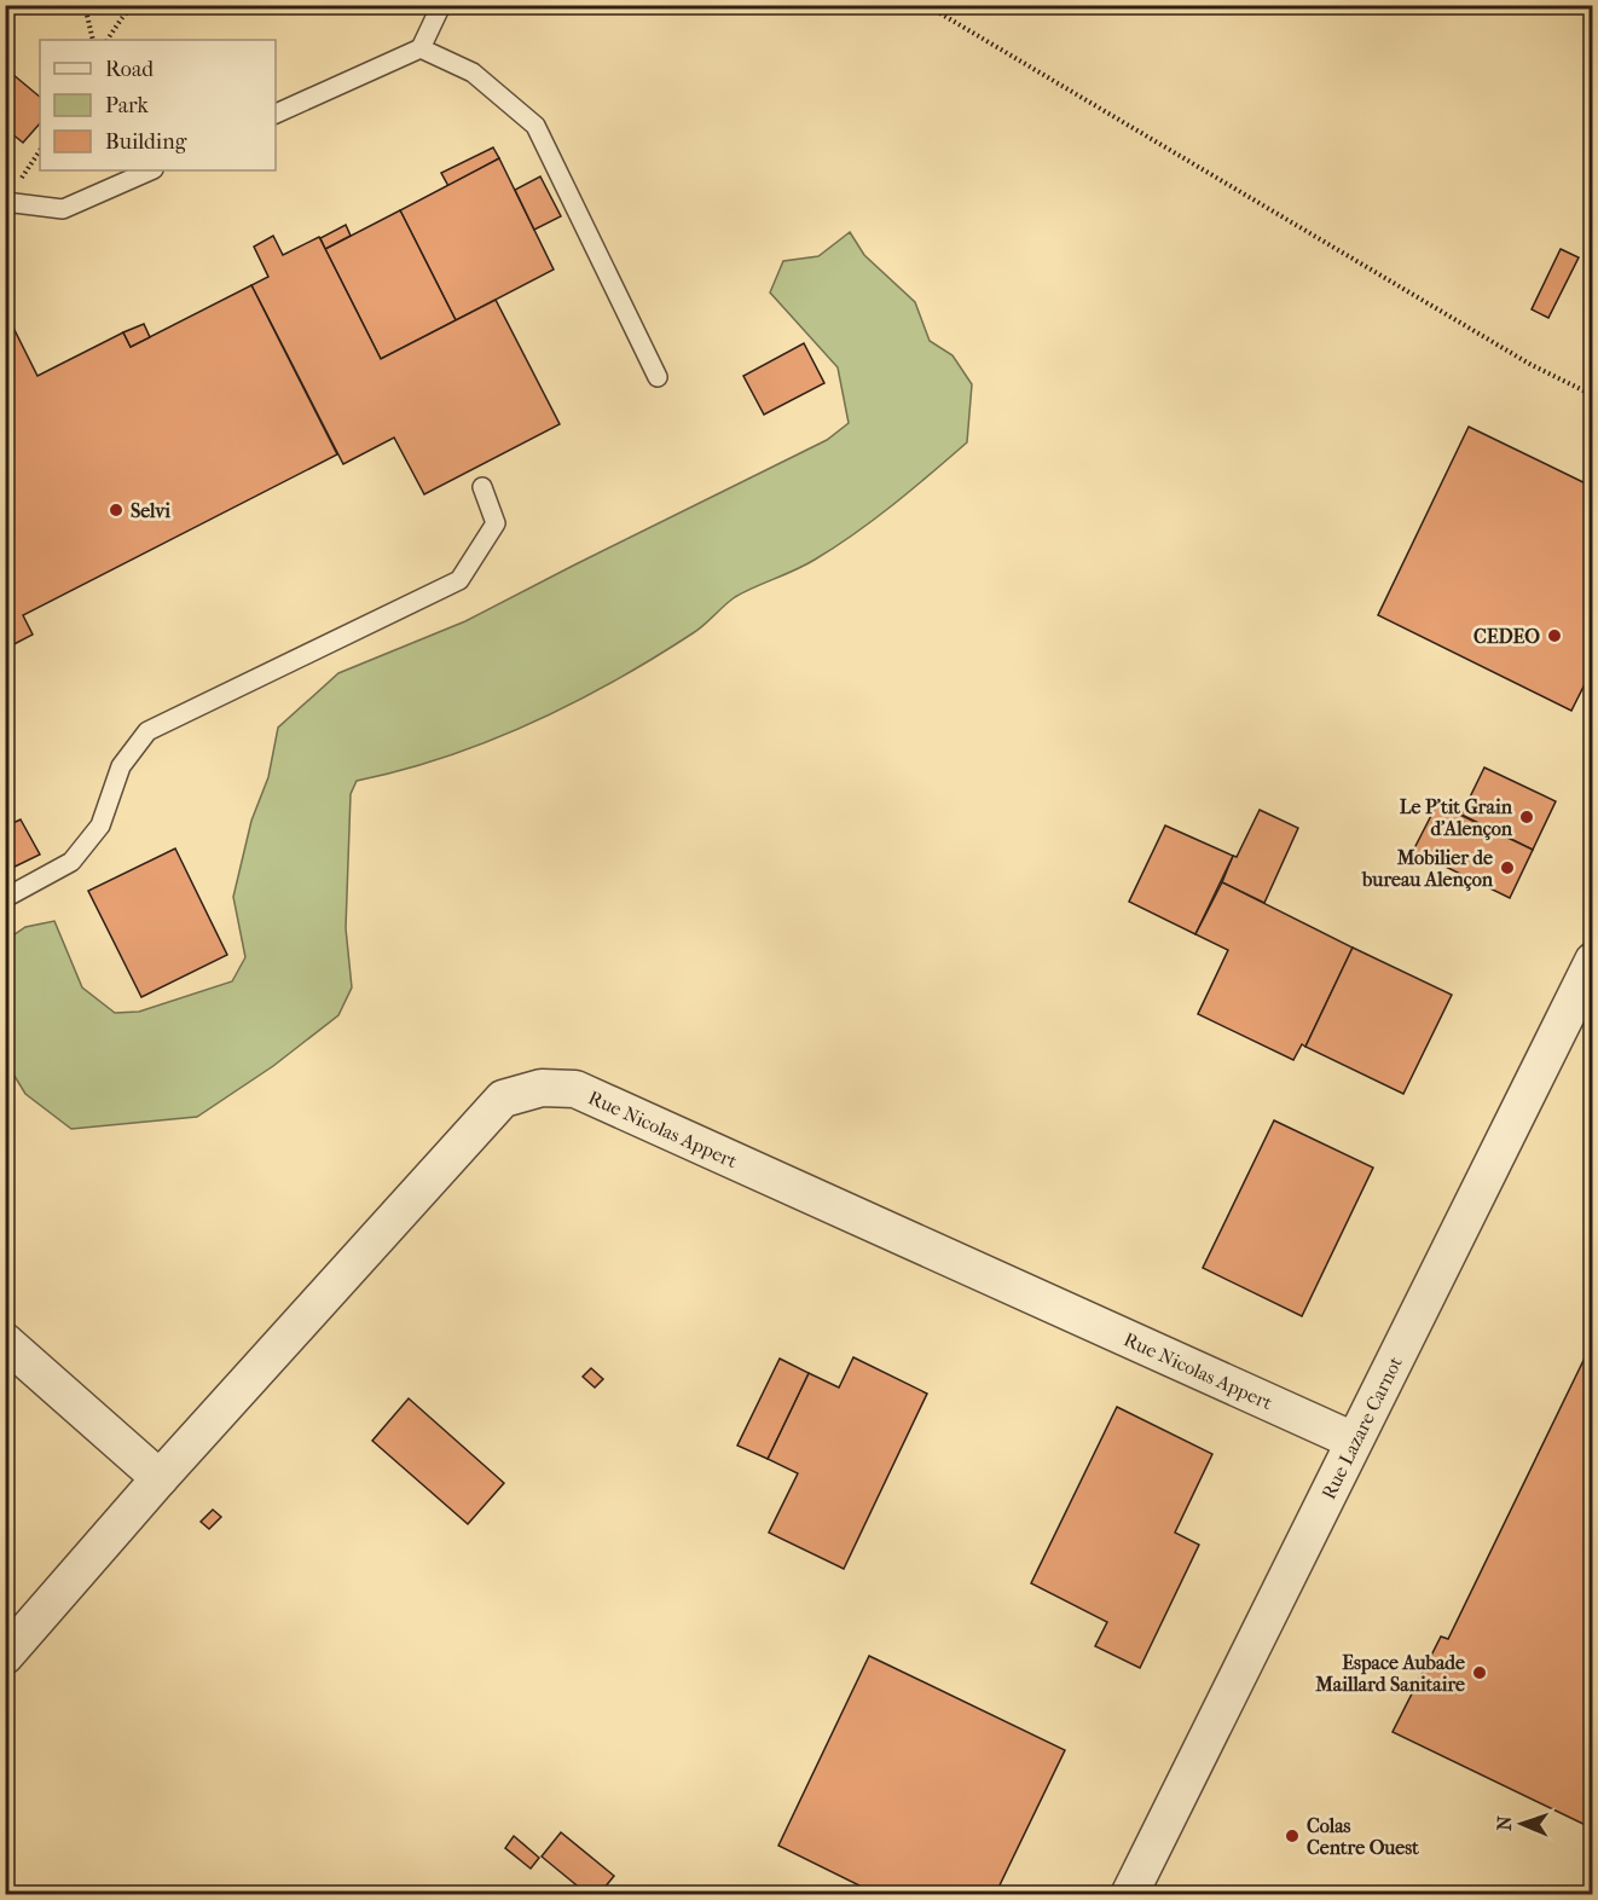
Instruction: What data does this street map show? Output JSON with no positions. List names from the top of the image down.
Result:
{
  "streets": {
    "street": ["Rue Nicolas Appert", "Rue Lazare Carnot"]
  },
  "crossings": [
    ["Rue Nicolas Appert", "Rue Lazare Carnot"]
  ],
  "places": [
    "Selvi",
    "CEDEO",
    "Le P’tit Grain d’Alençon",
    "Mobilier de bureau Alençon",
    "Espace Aubade Maillard Sanitaire",
    "Colas Centre Ouest"
  ],
  "legend": ["Road", "Park", "Building"],
  "north": "left"
}
